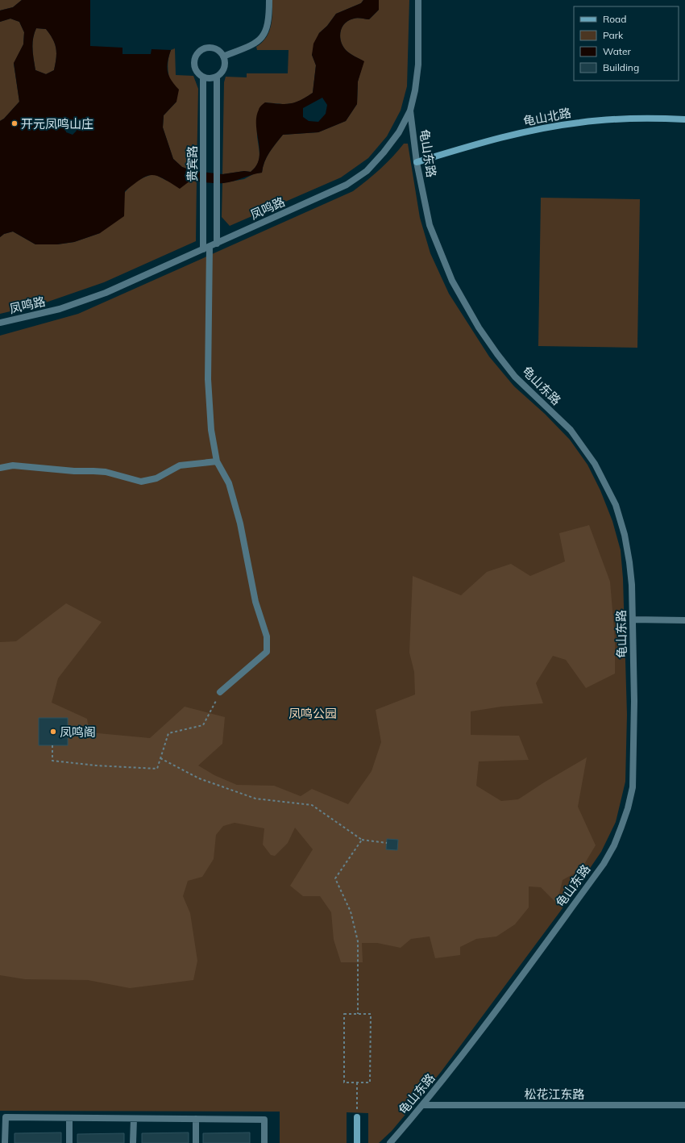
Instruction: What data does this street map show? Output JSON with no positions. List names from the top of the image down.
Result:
{
  "streets": {
    "street": [
      "龟山北路",
      "龟山东路",
      "贵宾路",
      "凤鸣路",
      "松花江东路"
    ]
  },
  "crossings": [
    ["龟山北路", "龟山东路"],
    ["龟山东路", "凤鸣路"],
    ["龟山东路", "松花江东路"],
    ["贵宾路", "凤鸣路"]
  ],
  "parks": ["凤鸣公园"],
  "places": ["开元凤鸣山庄", "凤鸣阁"],
  "legend": [
    "Road",
    "Park",
    "Water",
    "Building"
  ]
}
